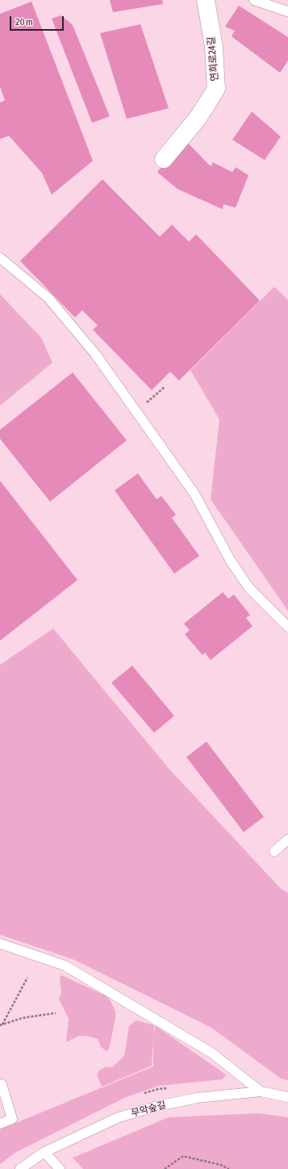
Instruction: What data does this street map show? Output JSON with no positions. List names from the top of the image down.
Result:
{
  "streets": {
    "street": ["연희로24길"],
    "lane": ["무악숲길"]
  },
  "scale_bar": "20 m"
}
